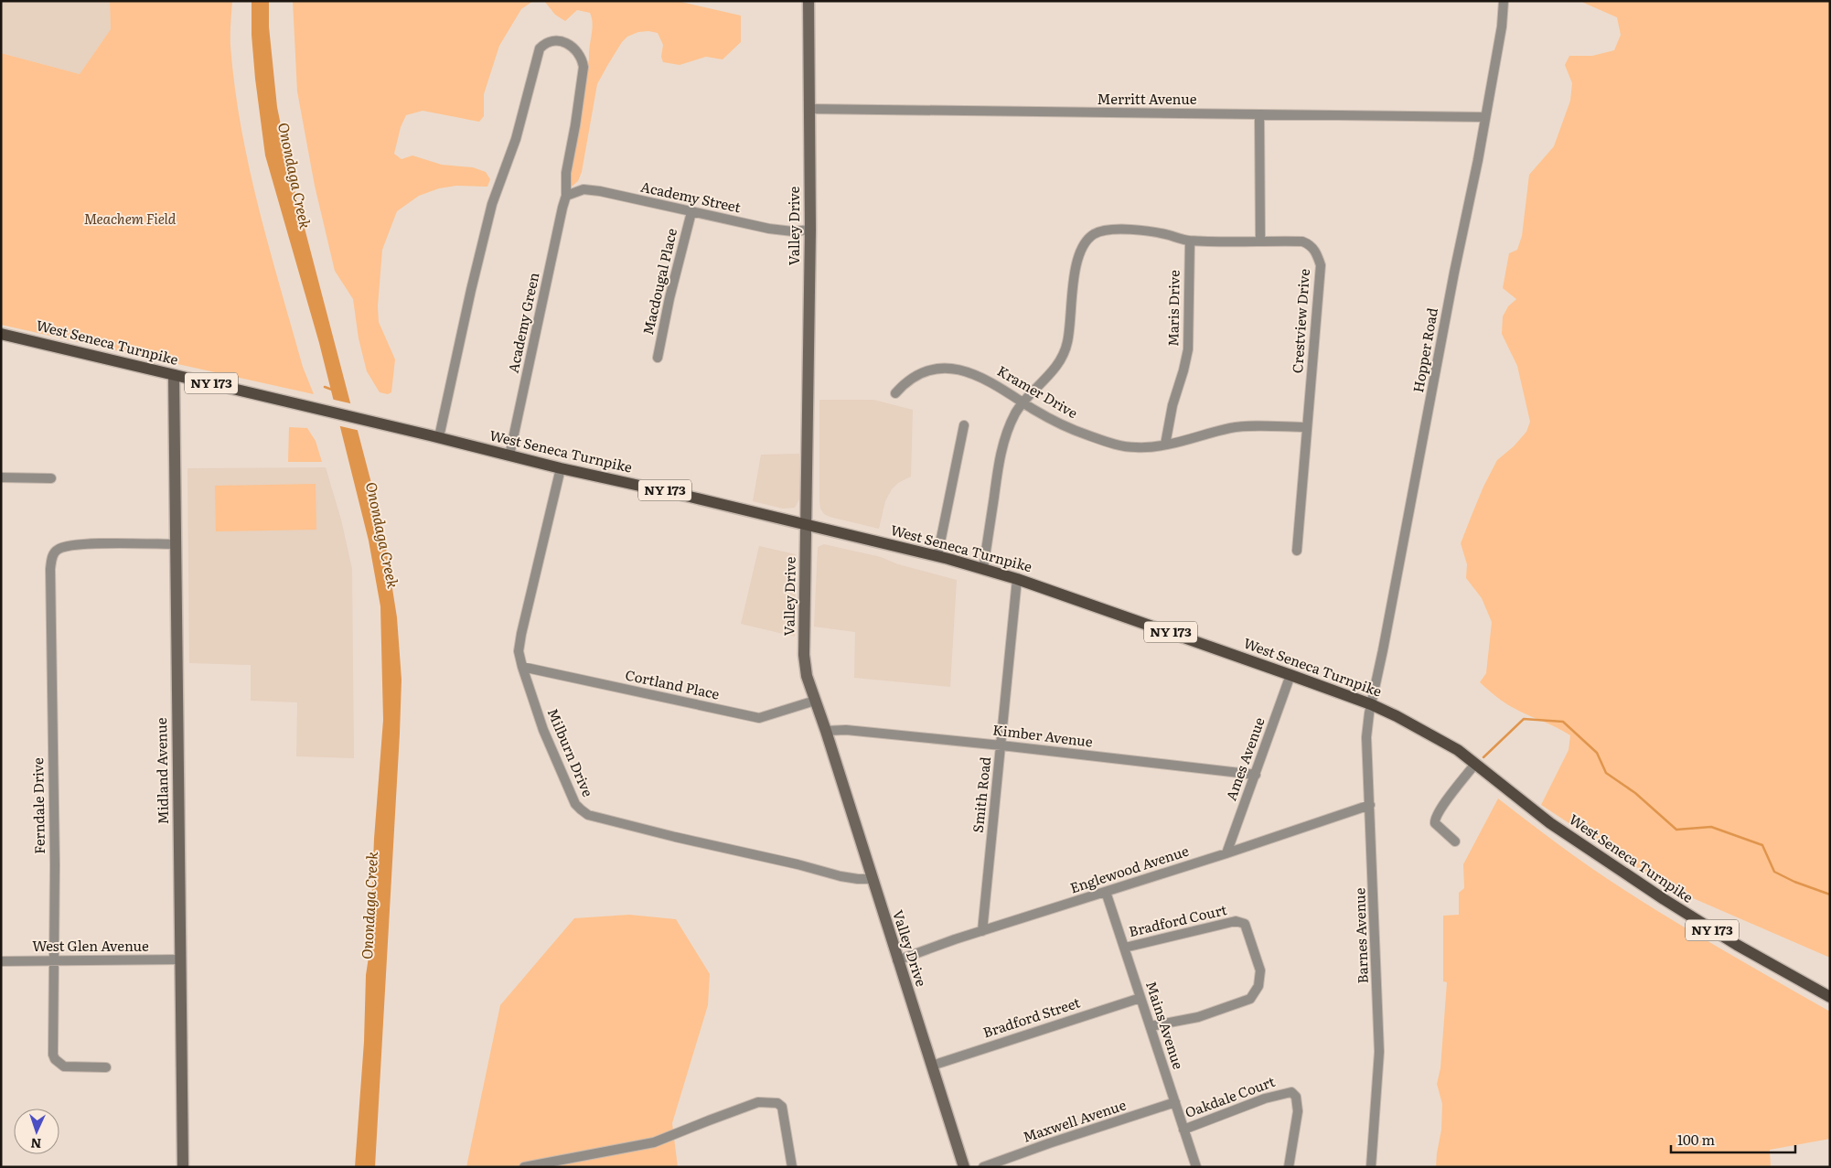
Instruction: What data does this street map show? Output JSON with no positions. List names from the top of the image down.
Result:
{
  "streets": {
    "main road": [
      "Valley Drive",
      "West Seneca Turnpike",
      "NY 173",
      "Midland Avenue"
    ],
    "street": [
      "Merritt Avenue",
      "Academy Street",
      "Macdougal Place",
      "Maris Drive",
      "Crestview Drive",
      "Academy Green",
      "Hopper Road",
      "Kramer Drive",
      "Cortland Place",
      "Kimber Avenue",
      "Milburn Drive",
      "Ames Avenue",
      "Smith Road",
      "Ferndale Drive",
      "Englewood Avenue",
      "Bradford Court",
      "Barnes Avenue",
      "West Glen Avenue",
      "Bradford Street",
      "Mains Avenue",
      "Oakdale Court",
      "Maxwell Avenue"
    ]
  },
  "crossings": [
    ["Merritt Avenue", "Valley Drive"],
    ["Merritt Avenue", "Hopper Road"],
    ["Academy Street", "Valley Drive"],
    ["Academy Street", "Macdougal Place"],
    ["Academy Street", "Academy Green"],
    ["Valley Drive", "West Seneca Turnpike"],
    ["Valley Drive", "Cortland Place"],
    ["Valley Drive", "Kimber Avenue"],
    ["Valley Drive", "Milburn Drive"],
    ["Valley Drive", "Englewood Avenue"],
    ["Valley Drive", "Bradford Street"],
    ["Maris Drive", "Kramer Drive"],
    ["Crestview Drive", "Kramer Drive"],
    ["Academy Green", "West Seneca Turnpike"],
    ["West Seneca Turnpike", "Hopper Road"],
    ["West Seneca Turnpike", "Milburn Drive"],
    ["West Seneca Turnpike", "Ames Avenue"],
    ["West Seneca Turnpike", "Midland Avenue"],
    ["West Seneca Turnpike", "Smith Road"],
    ["West Seneca Turnpike", "Barnes Avenue"],
    ["Hopper Road", "Barnes Avenue"],
    ["Cortland Place", "Milburn Drive"],
    ["Kimber Avenue", "Ames Avenue"],
    ["Kimber Avenue", "Smith Road"],
    ["Ames Avenue", "Englewood Avenue"],
    ["Midland Avenue", "Ferndale Drive"],
    ["Midland Avenue", "West Glen Avenue"],
    ["Smith Road", "Englewood Avenue"],
    ["Ferndale Drive", "West Glen Avenue"],
    ["Englewood Avenue", "Barnes Avenue"],
    ["Englewood Avenue", "Mains Avenue"],
    ["Bradford Court", "Mains Avenue"],
    ["Bradford Street", "Mains Avenue"],
    ["Mains Avenue", "Oakdale Court"],
    ["Mains Avenue", "Maxwell Avenue"]
  ],
  "water": ["Onondaga Creek"],
  "parks": ["Meachem Field"],
  "scale_bar": "100 m",
  "north": "bottom"
}
